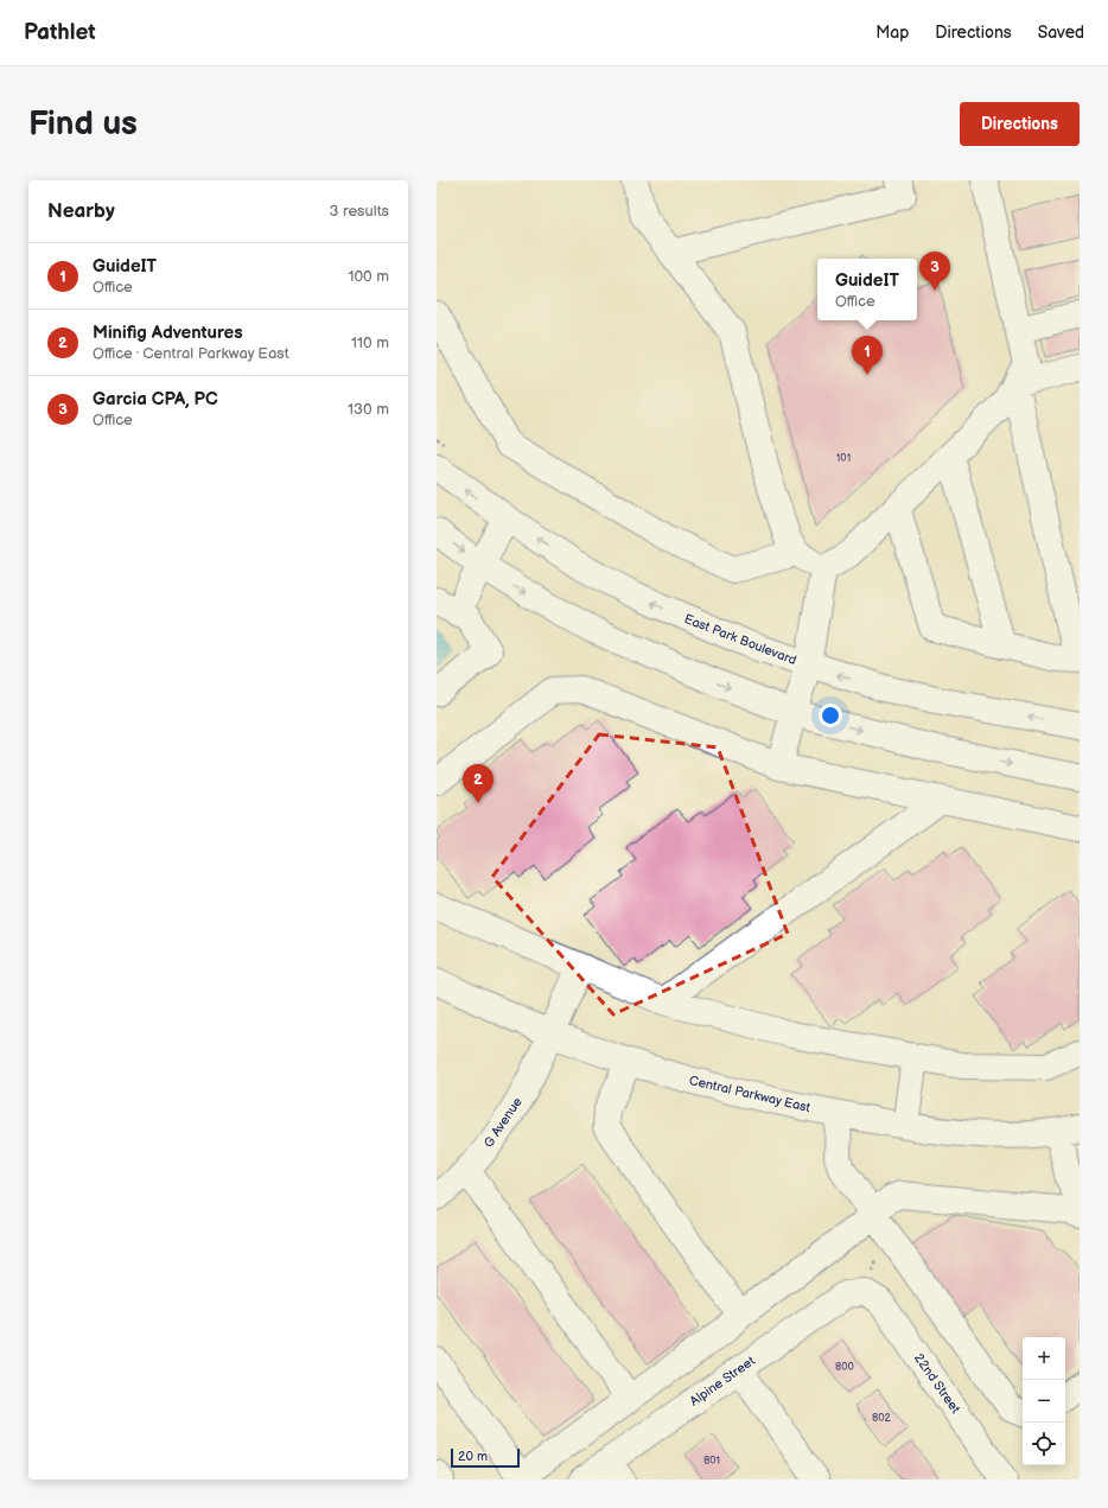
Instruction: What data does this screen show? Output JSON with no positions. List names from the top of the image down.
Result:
{
  "streets": {
    "main road": [
      "East Park Boulevard",
      "Central Parkway East",
      "G Avenue",
      "Alpine Street",
      "22nd Street"
    ]
  },
  "crossings": [
    ["Central Parkway East", "G Avenue"],
    ["Alpine Street", "22nd Street"]
  ],
  "house_numbers": [
    "101",
    "800",
    "802",
    "801"
  ],
  "scale_bar": "20 m",
  "page": {
    "header": "Pathlet",
    "nav": ["Map", "Directions", "Saved"],
    "buttons": "Directions",
    "title": "Find us",
    "heading": ["Nearby", "3 results"],
    "list": [
      {
        "mark": "1",
        "name": "GuideIT",
        "note": "Office",
        "value": "100 m"
      },
      {
        "mark": "2",
        "name": "Minifig Adventures",
        "note": "Office · Central Parkway East",
        "value": "110 m"
      },
      {
        "mark": "3",
        "name": "Garcia CPA, PC",
        "note": "Office",
        "value": "130 m"
      }
    ],
    "pins": ["3", "1", "2"],
    "popup": ["GuideIT", "Office"],
    "map_buttons": ["+", "−"],
    "scale": "20 m"
  }
}
